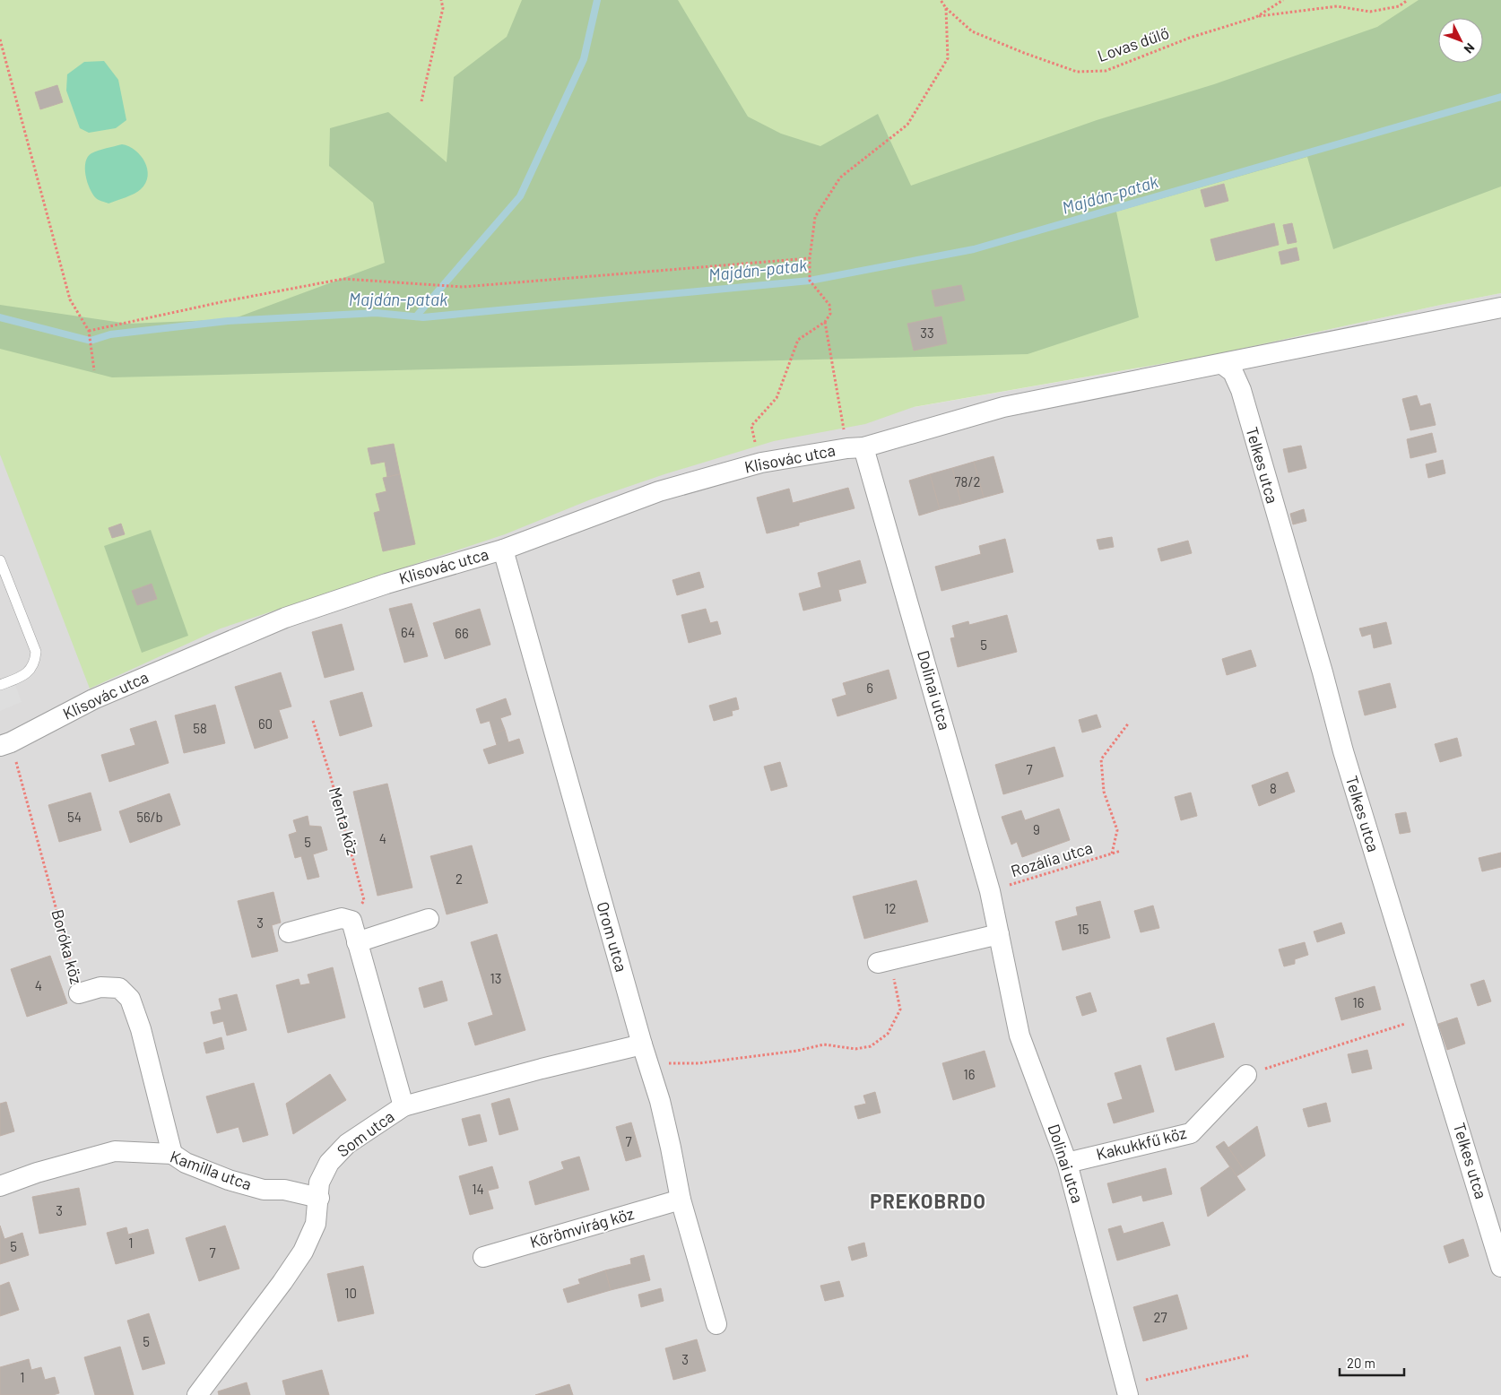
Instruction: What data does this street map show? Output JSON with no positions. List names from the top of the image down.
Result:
{
  "streets": {
    "street": [
      "Klisovác utca",
      "Telkes utca",
      "Dolinai utca",
      "Orom utca",
      "Boróka köz",
      "Som utca",
      "Kakukkfű köz",
      "Kamilla utca",
      "Körömvirág köz"
    ],
    "path": ["Lovas dűlő", "Menta köz", "Rozália utca"]
  },
  "crossings": [
    ["Klisovác utca", "Telkes utca"],
    ["Klisovác utca", "Dolinai utca"],
    ["Klisovác utca", "Orom utca"],
    ["Klisovác utca", "Boróka köz"],
    ["Dolinai utca", "Rozália utca"],
    ["Dolinai utca", "Kakukkfű köz"],
    ["Orom utca", "Som utca"],
    ["Orom utca", "Körömvirág köz"],
    ["Boróka köz", "Kamilla utca"],
    ["Som utca", "Kamilla utca"]
  ],
  "districts": ["PREKOBRDO"],
  "water": ["Majdán-patak"],
  "house_numbers": [
    "33",
    "78/2",
    "64",
    "66",
    "5",
    "6",
    "60",
    "58",
    "7",
    "8",
    "54",
    "56/b",
    "9",
    "4",
    "5",
    "2",
    "12",
    "3",
    "15",
    "13",
    "4",
    "16",
    "16",
    "7",
    "14",
    "3",
    "1",
    "5",
    "7",
    "10",
    "27",
    "5",
    "3",
    "1"
  ],
  "scale_bar": "20 m",
  "north": "bottom right"
}
